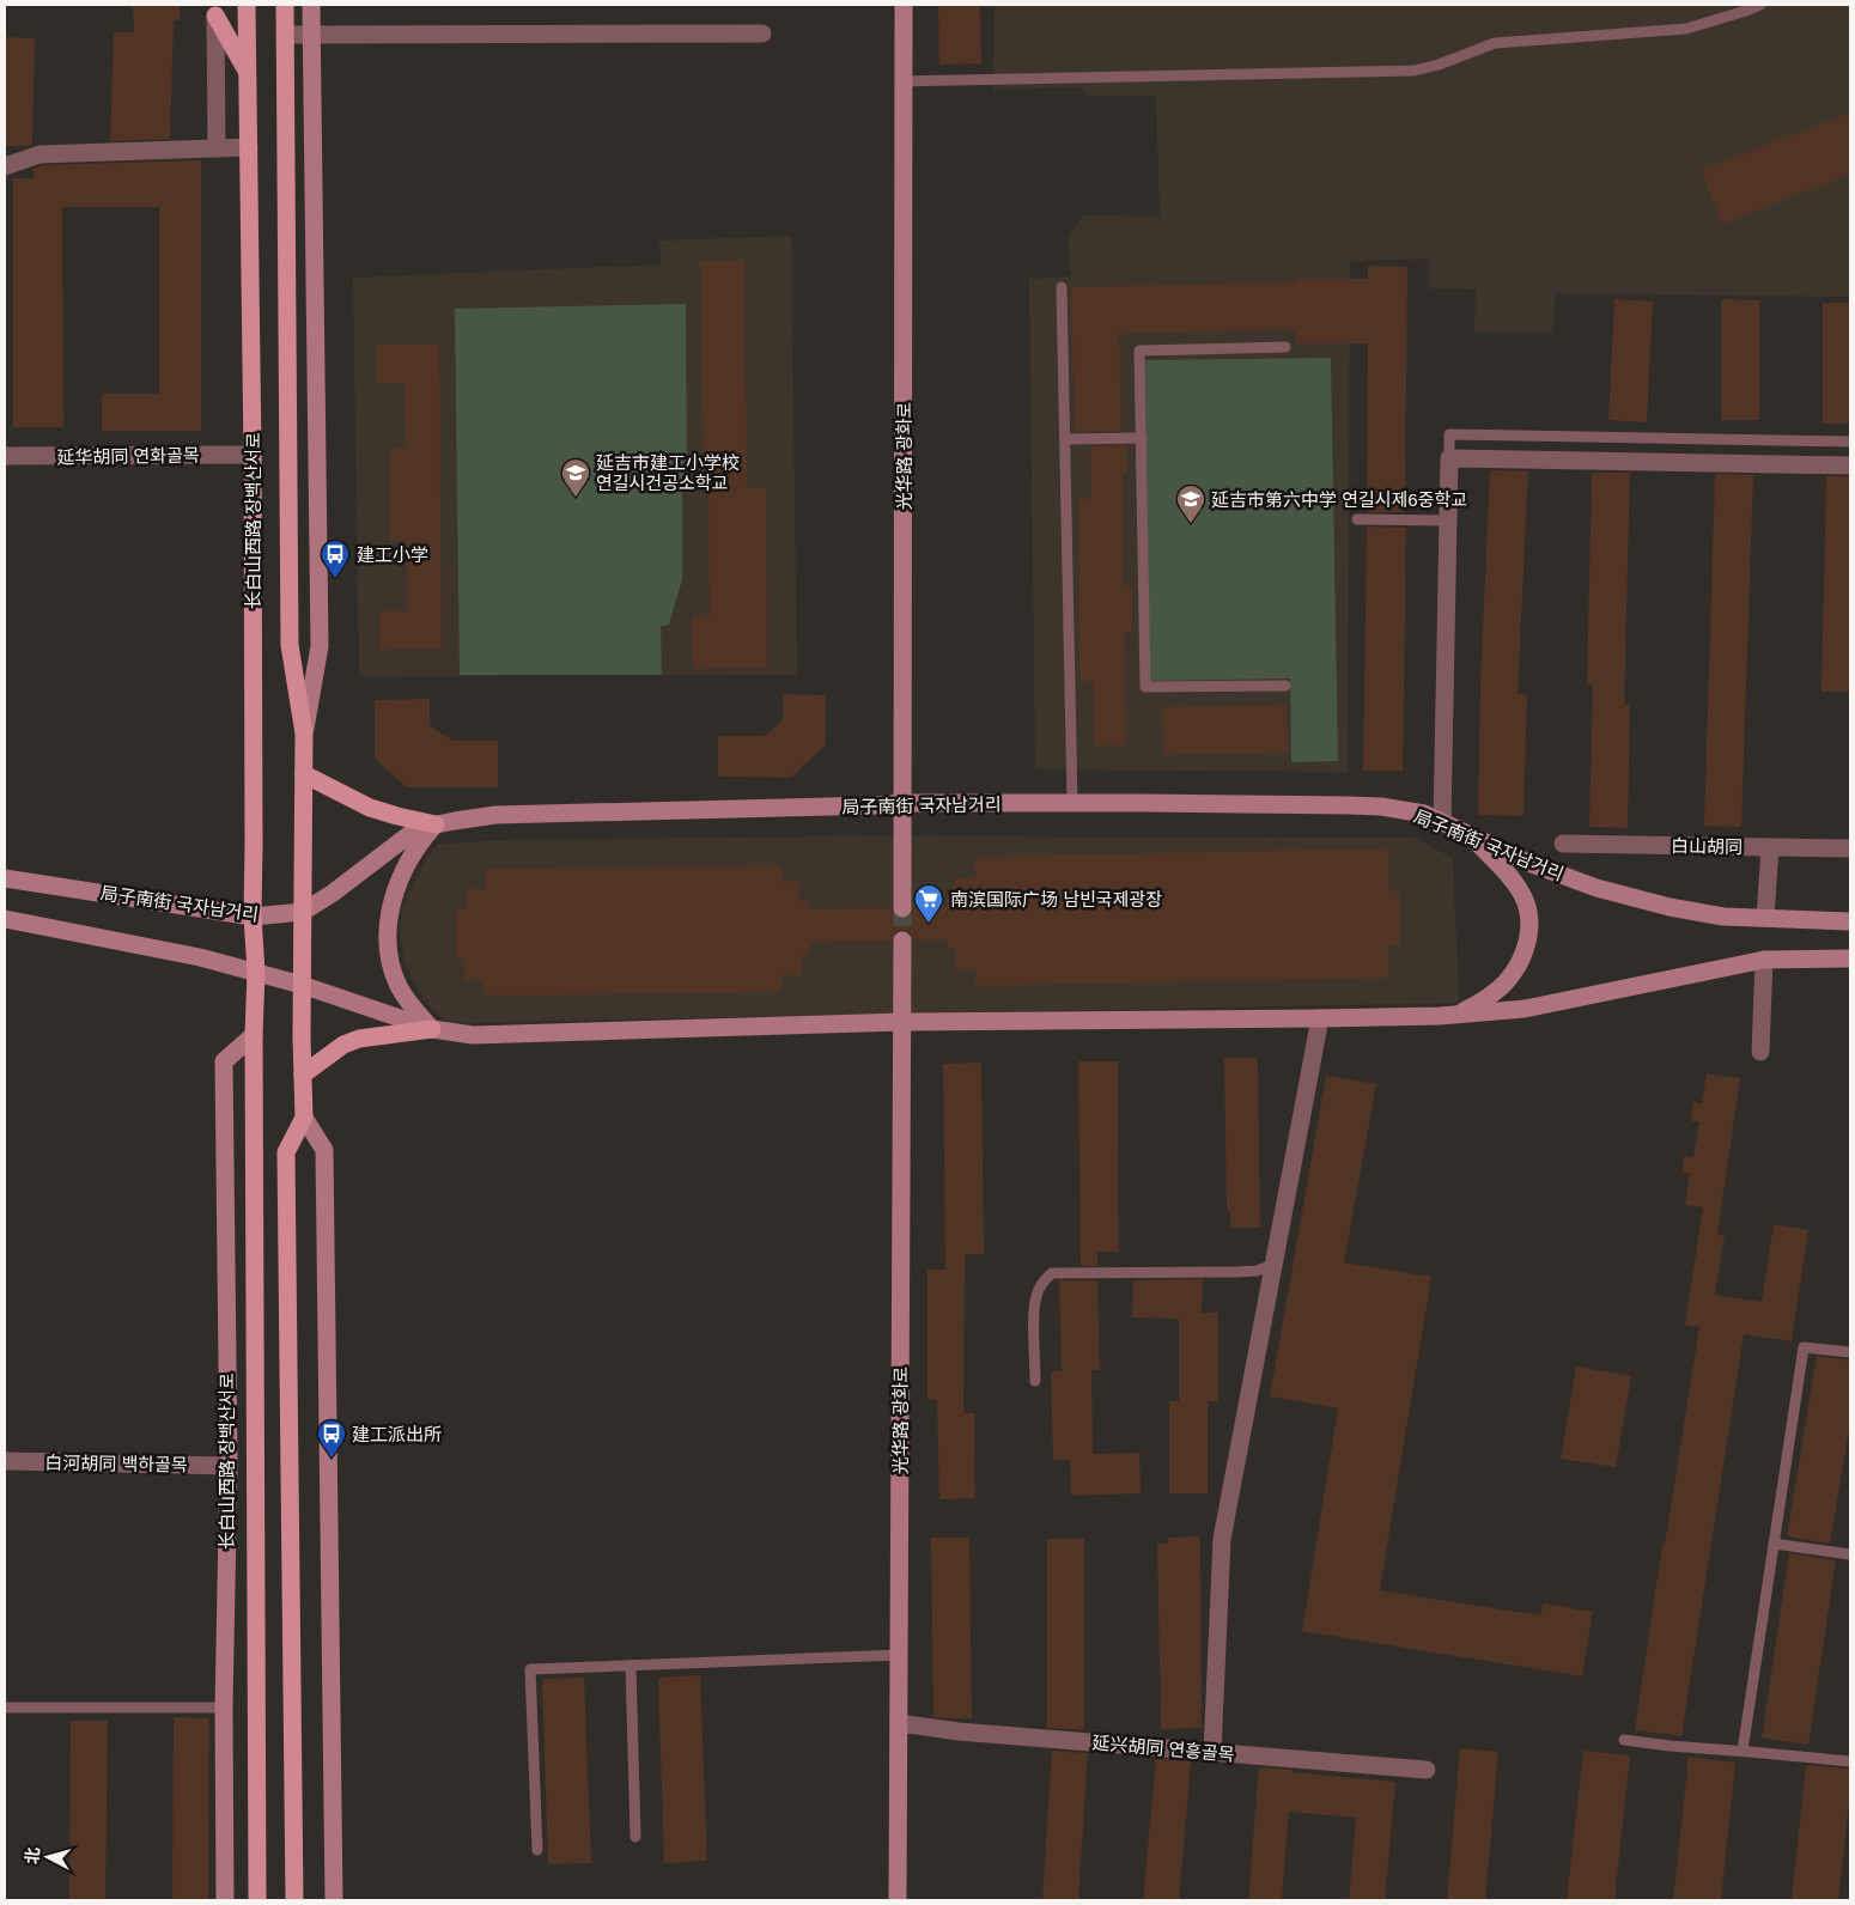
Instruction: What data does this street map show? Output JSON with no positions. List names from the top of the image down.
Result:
{
  "streets": {
    "main road": ["长白山西路 장백산서로"],
    "street": [
      "延华胡同 연화골목",
      "光华路 광화로",
      "局子南街 국자남거리",
      "白山胡同",
      "白河胡同 백하골목",
      "延兴胡同 연흥골목"
    ]
  },
  "crossings": [
    ["延华胡同 연화골목", "长白山西路 장백산서로"],
    ["光华路 광화로", "局子南街 국자남거리"],
    ["光华路 광화로", "延兴胡同 연흥골목"],
    ["长白山西路 장백산서로", "局子南街 국자남거리"],
    ["长白山西路 장백산서로", "白河胡同 백하골목"]
  ],
  "places": {
    "school or university": ["延吉市建工小学校 연길시건공소학교", "延吉市第六中学 연길시제6중학교"],
    "bus stop": ["建工小学", "建工派出所"],
    "supermarket": ["南滨国际广场 남빈국제광장"]
  },
  "north": "left"
}
